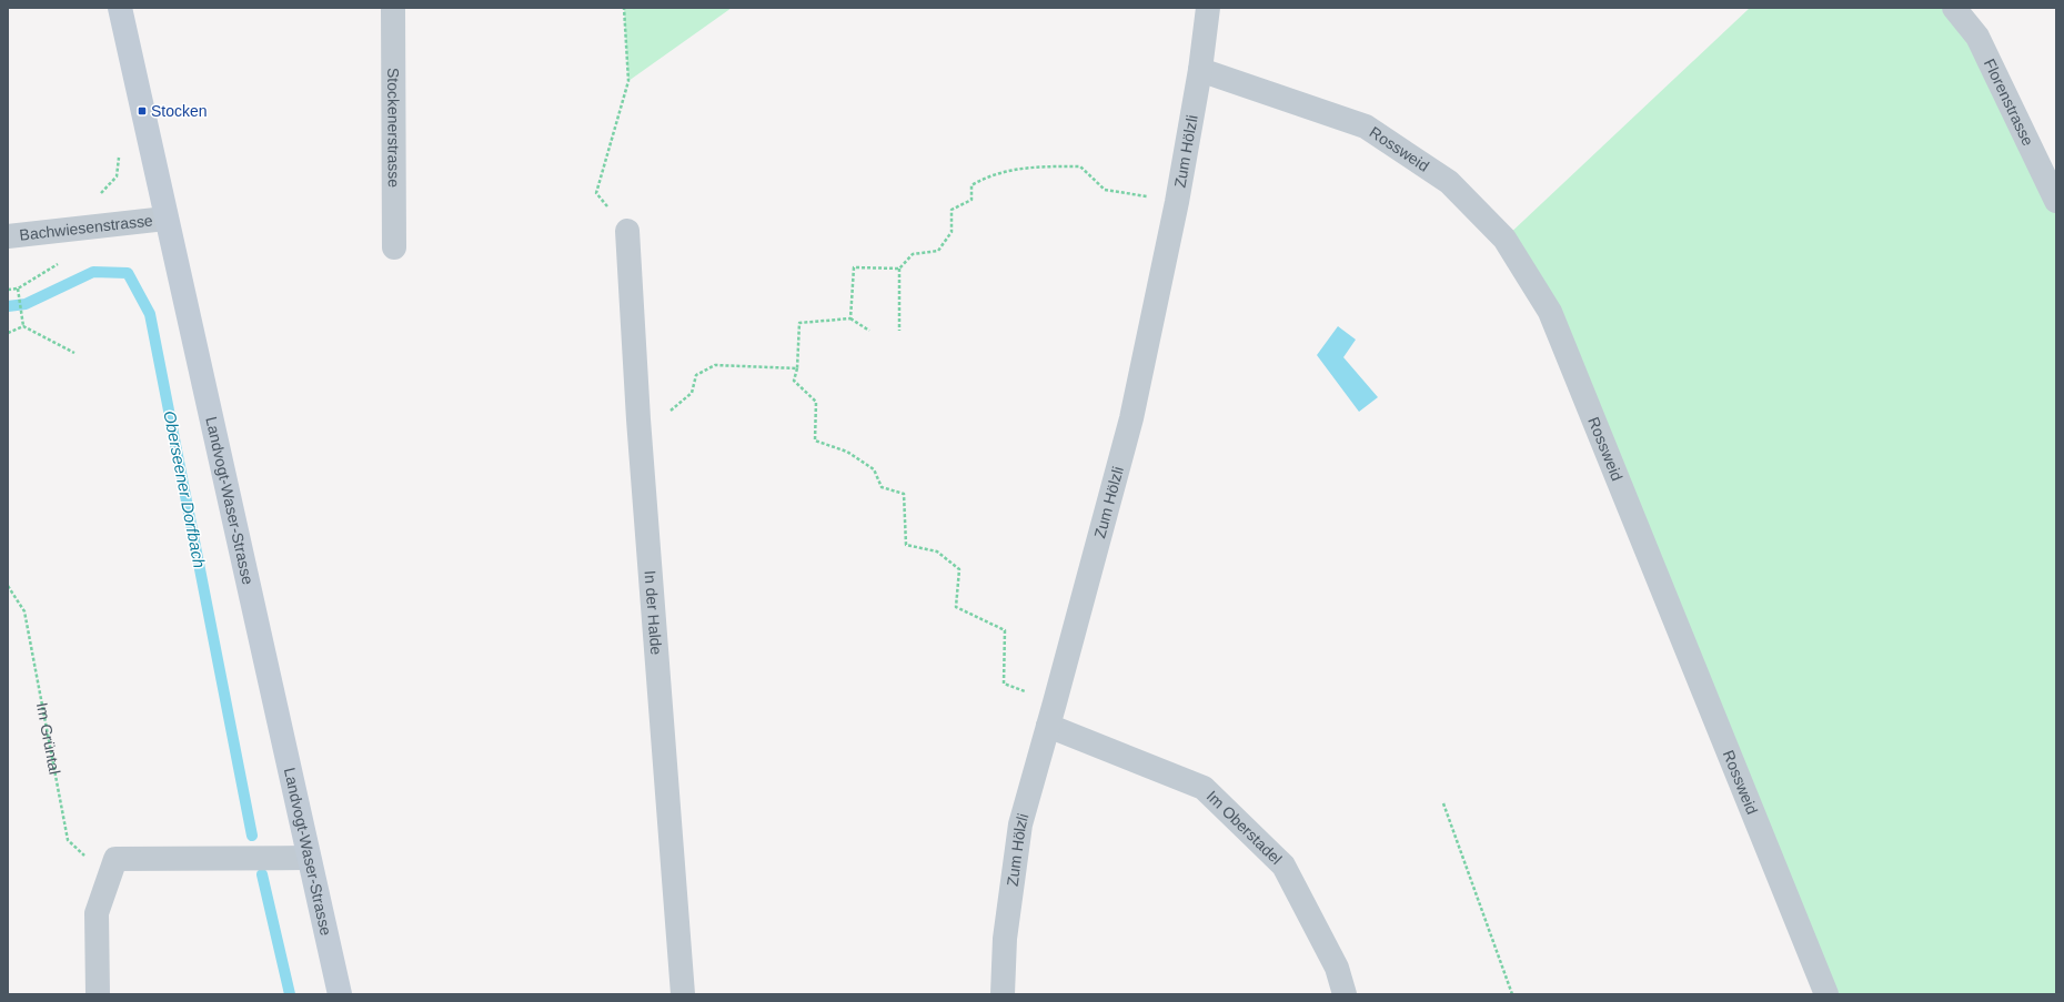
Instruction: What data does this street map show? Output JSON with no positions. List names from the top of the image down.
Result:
{
  "streets": {
    "street": [
      "Florenstrasse",
      "Stockenerstrasse",
      "Rossweid",
      "Zum Hölzli",
      "Bachwiesenstrasse",
      "Landvogt-Waser-Strasse",
      "In der Halde",
      "Im Oberstadel"
    ],
    "path": ["Im Grüntal"]
  },
  "crossings": [
    ["Rossweid", "Zum Hölzli"],
    ["Zum Hölzli", "Im Oberstadel"],
    ["Bachwiesenstrasse", "Landvogt-Waser-Strasse"]
  ],
  "water": ["Oberseener Dorfbach"],
  "places": {
    "transit": ["Stocken"]
  }
}
